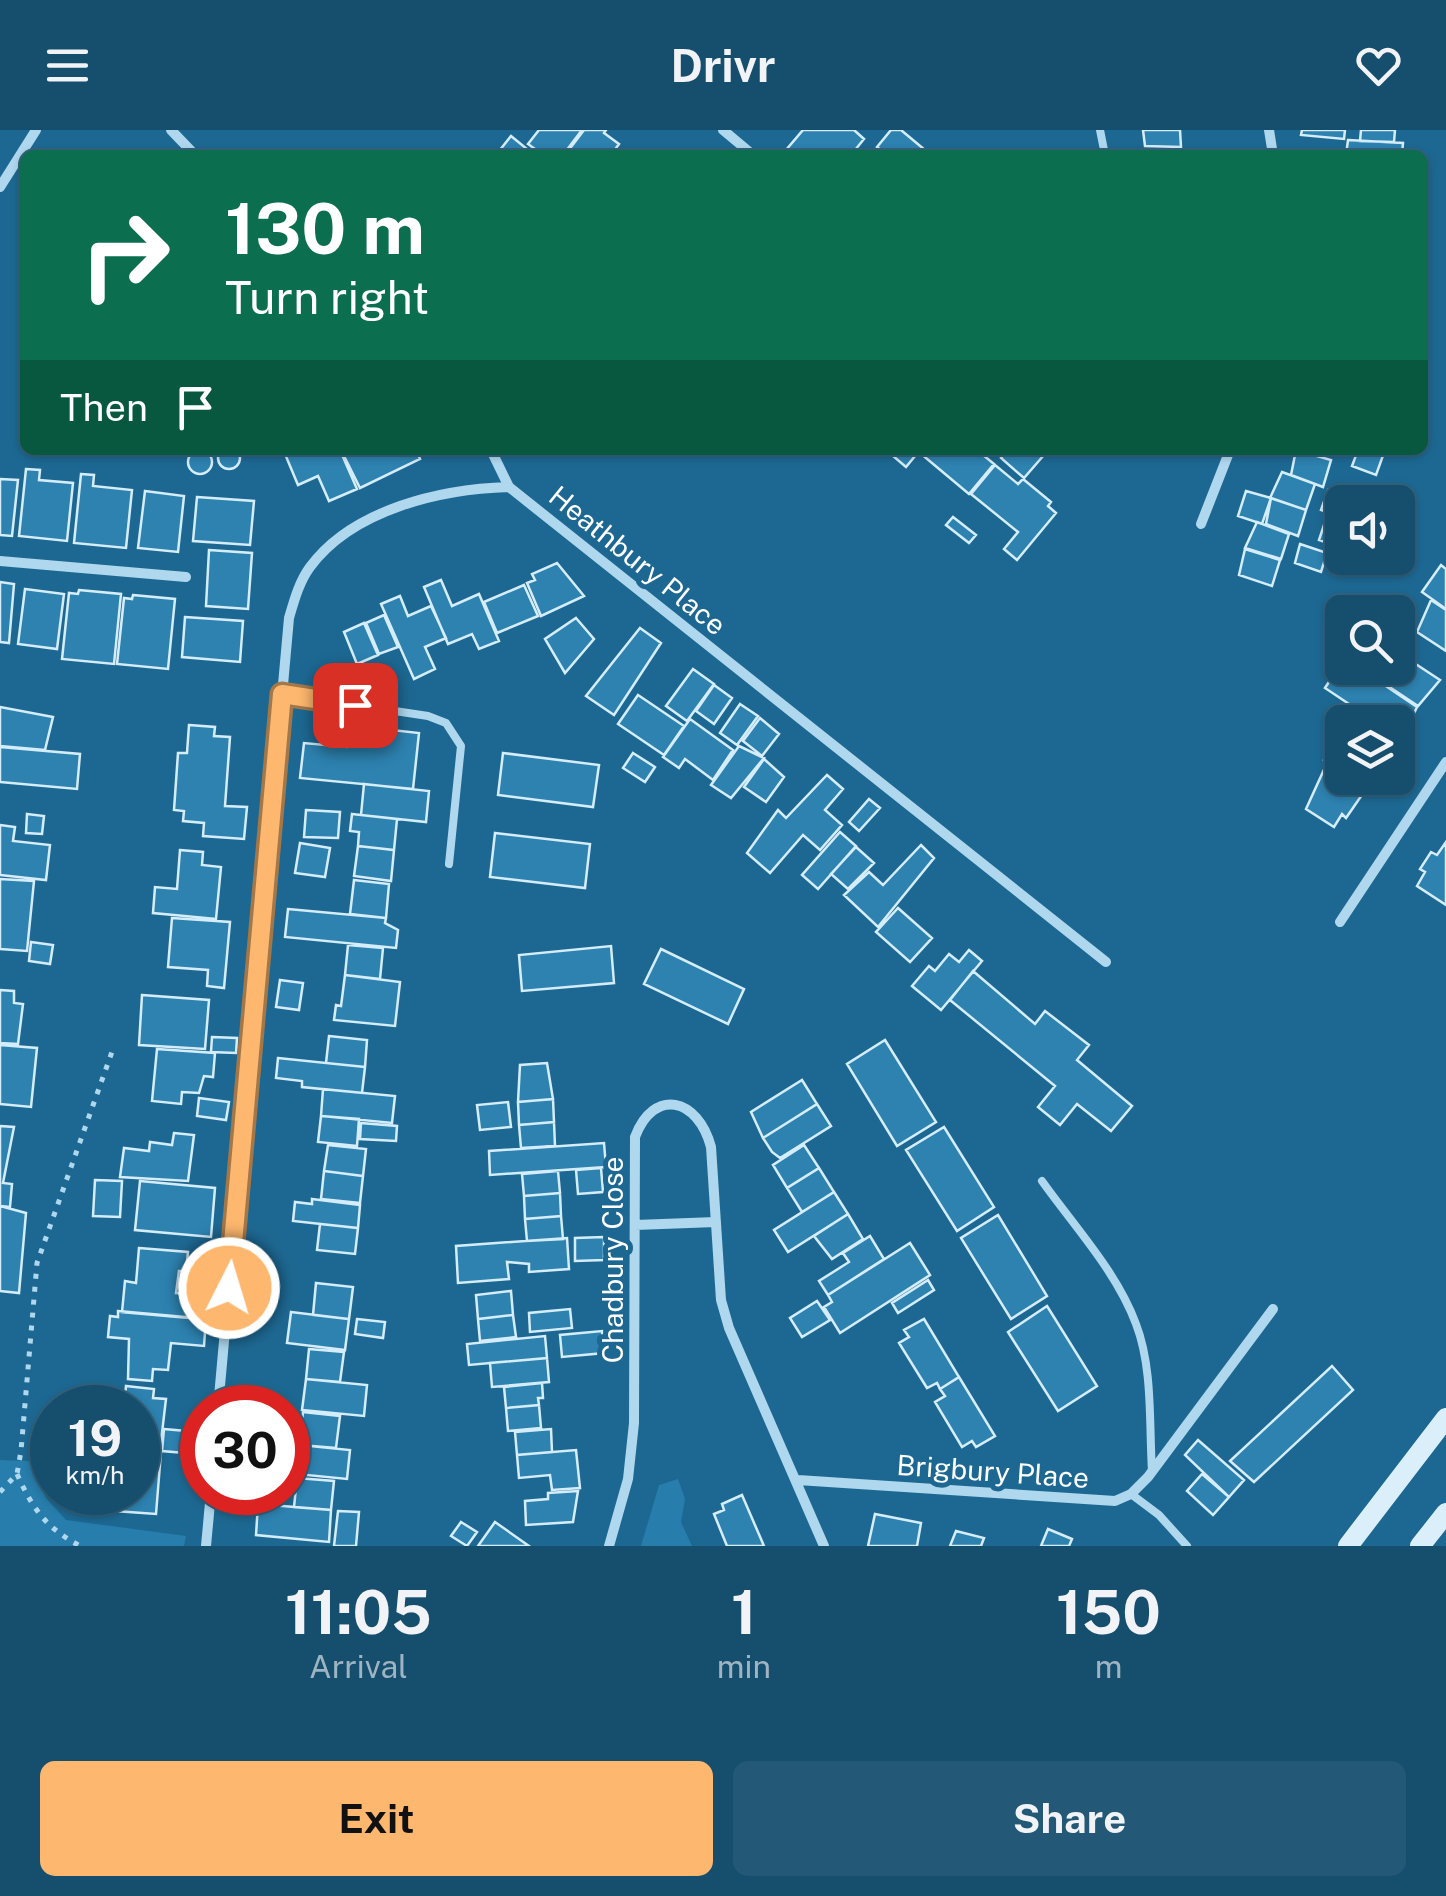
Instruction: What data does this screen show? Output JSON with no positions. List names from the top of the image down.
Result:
{
  "streets": {
    "street": ["Heathbury Place", "Chadbury Close", "Brigbury Place"]
  },
  "crossings": [
    ["Chadbury Close", "Brigbury Place"]
  ],
  "page": {
    "header": "Drivr",
    "turn": ["130 m", "Turn right"],
    "then": "Then",
    "speed": "19 km/h",
    "limit": "30",
    "eta": [
      "11:05",
      "Arrival",
      "1",
      "min",
      "150",
      "m"
    ],
    "buttons": ["Exit", "Share"]
  }
}
